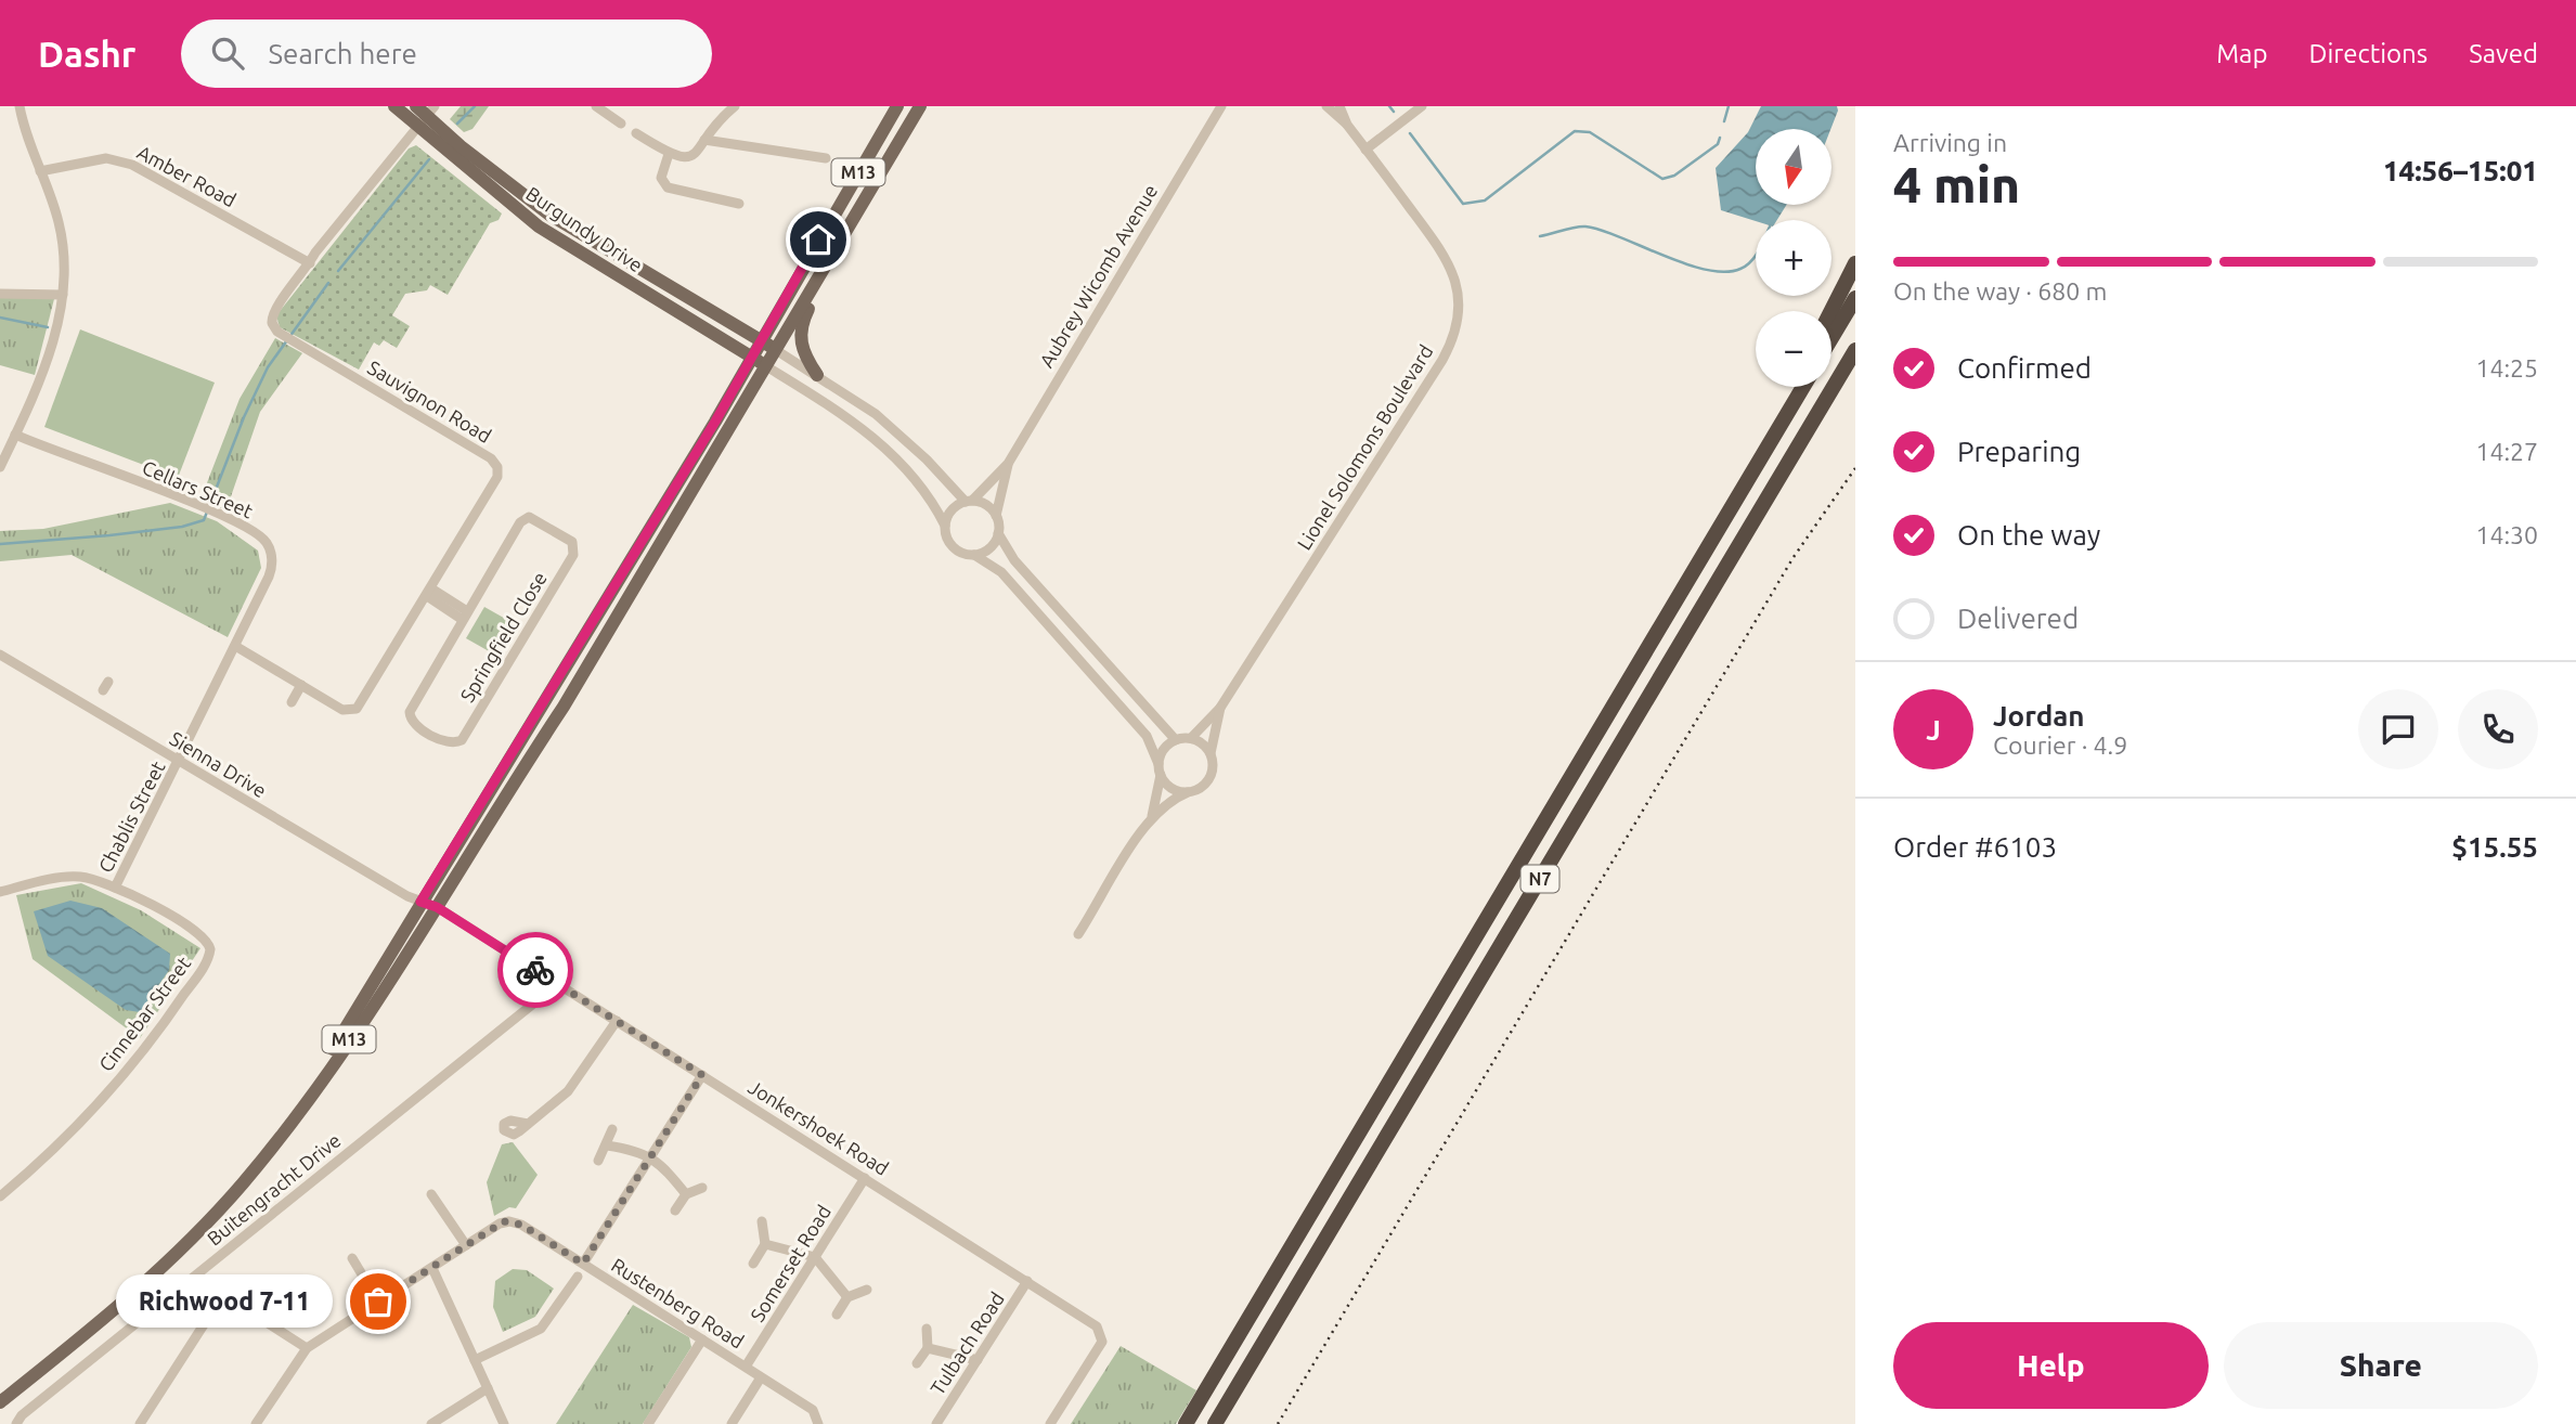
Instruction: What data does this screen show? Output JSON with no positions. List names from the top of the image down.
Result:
{
  "streets": {
    "highway": ["N7"],
    "main road": ["M13", "Burgundy Drive"],
    "street": [
      "Amber Road",
      "Aubrey Wicomb Avenue",
      "Sauvignon Road",
      "Lionel Solomons Boulevard",
      "Cellars Street",
      "Springfield Close",
      "Sienna Drive",
      "Chablis Street",
      "Cinnebar Street",
      "Jonkershoek Road",
      "Buitengracht Drive",
      "Somerset Road",
      "Rustenberg Road",
      "Tulbach Road"
    ]
  },
  "crossings": [
    ["M13", "Burgundy Drive"],
    ["M13", "Sienna Drive"],
    ["M13", "Jonkershoek Road"],
    ["Amber Road", "Sauvignon Road"],
    ["Burgundy Drive", "Sauvignon Road"],
    ["Sauvignon Road", "Cellars Street"],
    ["Cellars Street", "Sienna Drive"],
    ["Cellars Street", "Chablis Street"],
    ["Sienna Drive", "Chablis Street"],
    ["Sienna Drive", "Jonkershoek Road"],
    ["Chablis Street", "Cinnebar Street"],
    ["Jonkershoek Road", "Buitengracht Drive"],
    ["Jonkershoek Road", "Somerset Road"],
    ["Jonkershoek Road", "Tulbach Road"],
    ["Somerset Road", "Rustenberg Road"]
  ],
  "places": ["Richwood 7-11"],
  "north": "bottom",
  "page": {
    "header": "Dashr",
    "search": "Search here",
    "nav": ["Map", "Directions", "Saved"],
    "heading": ["4 min", "Arriving in", "14:56–15:01"],
    "panel": [
      "Jordan",
      "Courier · 4.9",
      "Order #6103",
      "$15.55"
    ],
    "map_buttons": ["+", "−"],
    "bar": "On the way · 680 m",
    "list": [
      ["Confirmed", "14:25"],
      ["Preparing", "14:27"],
      ["On the way", "14:30"],
      "Delivered"
    ],
    "round": "J",
    "bubble": "Richwood 7-11",
    "buttons": ["Help", "Share"]
  }
}
